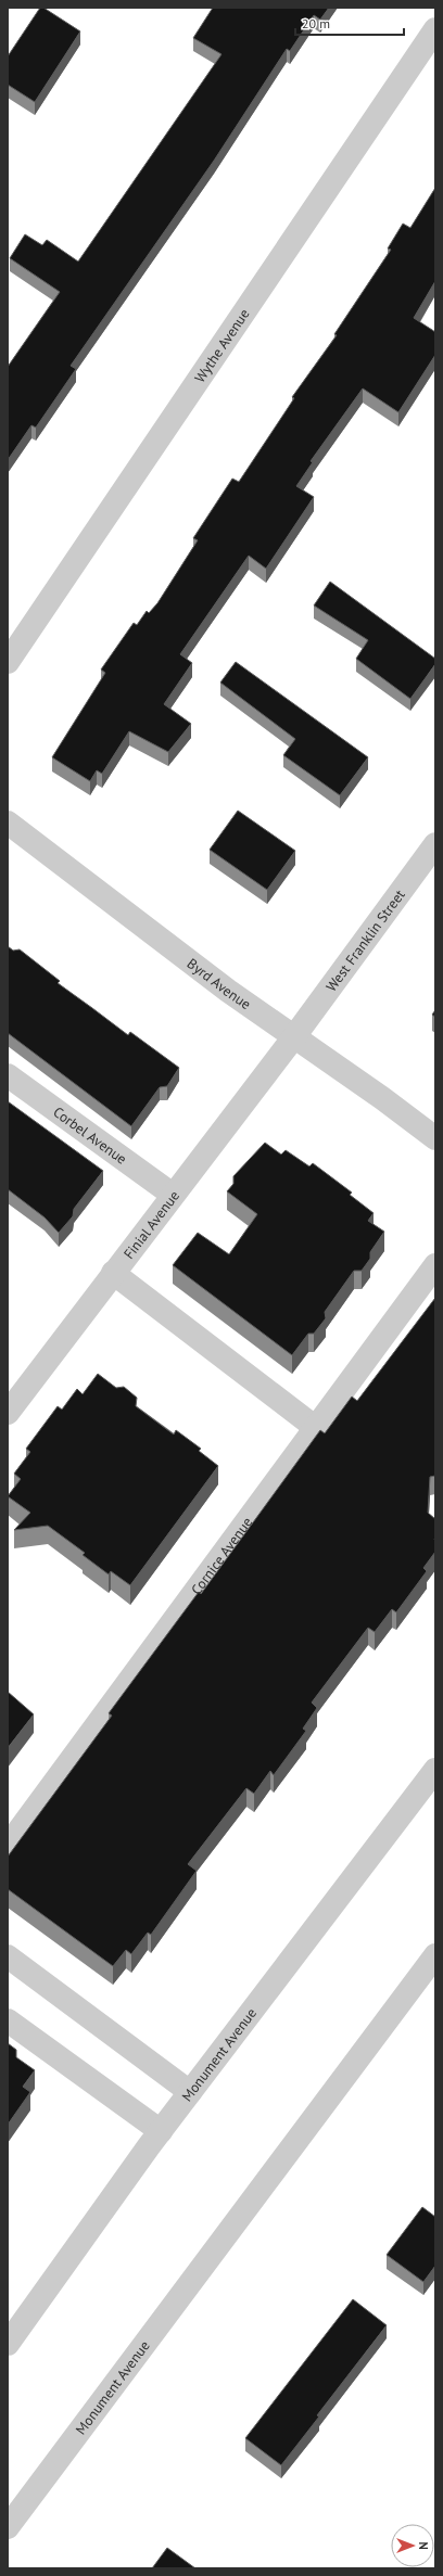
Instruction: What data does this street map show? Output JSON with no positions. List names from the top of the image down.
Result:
{
  "streets": {
    "street": [
      "Wythe Avenue",
      "West Franklin Street",
      "Byrd Avenue",
      "Corbel Avenue",
      "Finial Avenue",
      "Cornice Avenue",
      "Monument Avenue"
    ]
  },
  "crossings": [
    ["West Franklin Street", "Byrd Avenue"],
    ["West Franklin Street", "Finial Avenue"],
    ["Byrd Avenue", "Finial Avenue"],
    ["Corbel Avenue", "Finial Avenue"]
  ],
  "scale_bar": "20 m",
  "north": "right"
}
